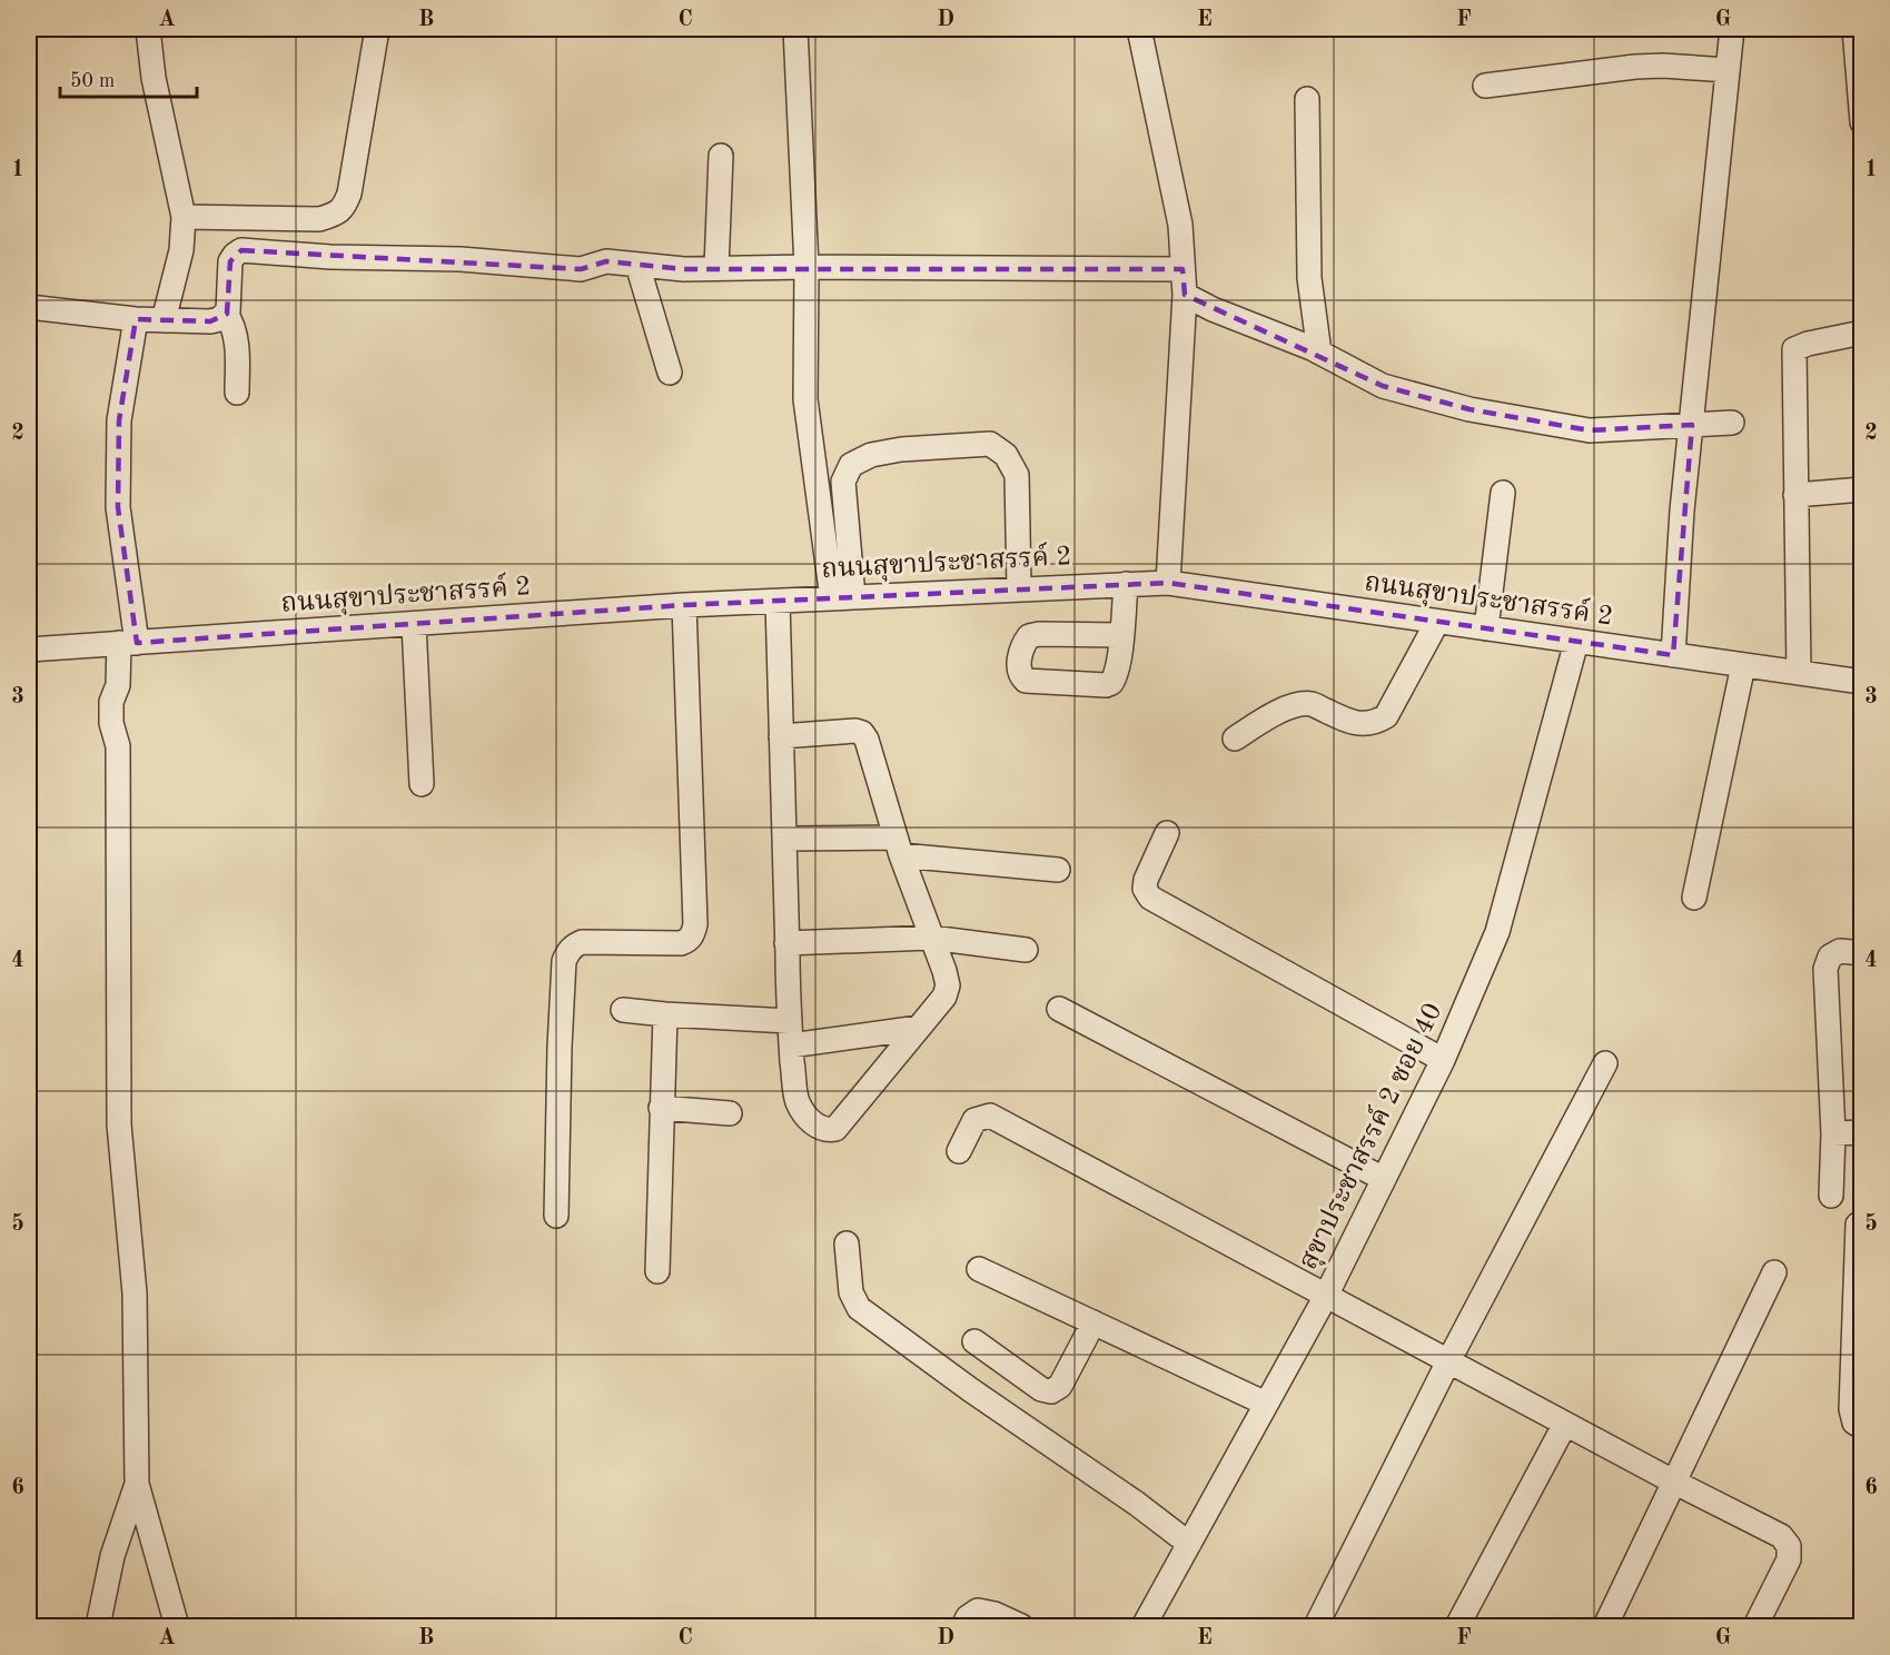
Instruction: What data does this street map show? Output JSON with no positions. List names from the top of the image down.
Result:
{
  "streets": {
    "street": ["ถนนสุขาประชาสรรค์ 2", "สุขาประชาสรรค์ 2 ซอย 40"]
  },
  "crossings": [
    ["ถนนสุขาประชาสรรค์ 2", "สุขาประชาสรรค์ 2 ซอย 40"]
  ],
  "scale_bar": "50 m",
  "grid": {
    "columns": [
      "A",
      "B",
      "C",
      "D",
      "E",
      "F",
      "G"
    ],
    "rows": [
      "1",
      "2",
      "3",
      "4",
      "5",
      "6"
    ]
  }
}
